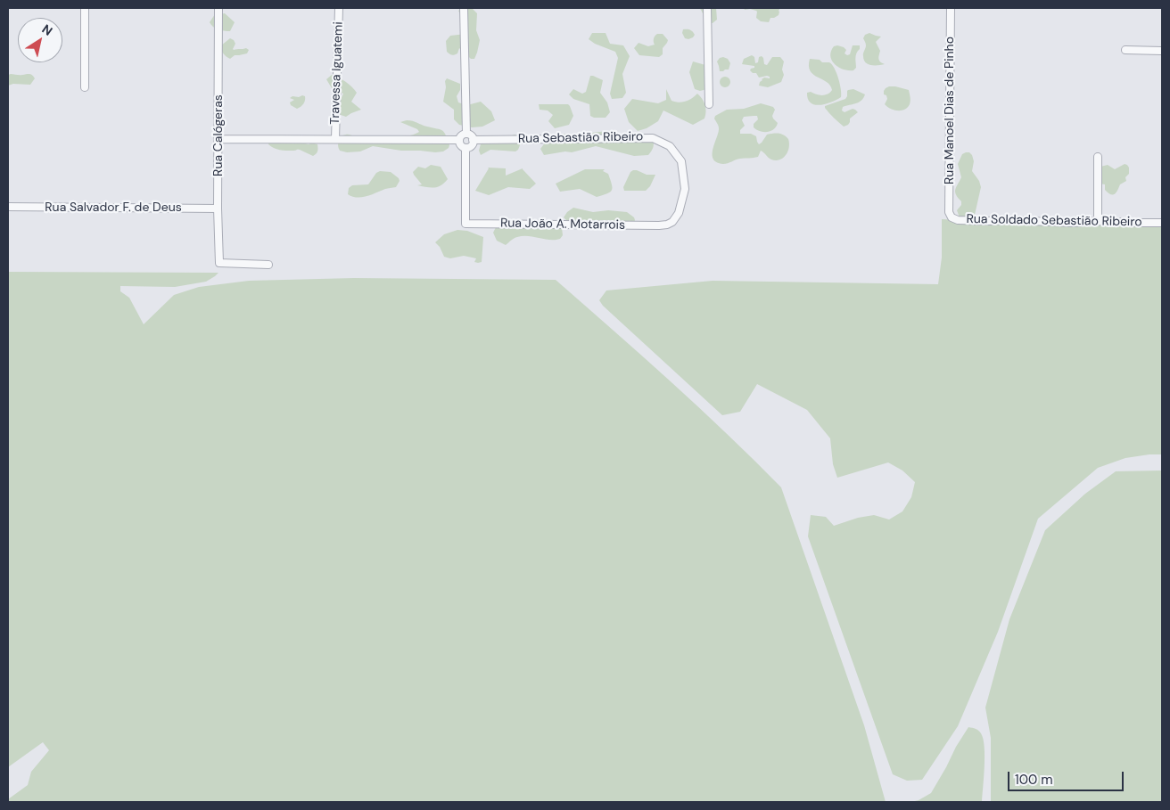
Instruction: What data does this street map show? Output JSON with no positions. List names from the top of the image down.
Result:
{
  "streets": {
    "street": [
      "Travessa Iguatemi",
      "Rua Manoel Dias de Pinho",
      "Rua Calógeras",
      "Rua Sebastião Ribeiro",
      "Rua Salvador F. de Deus",
      "Rua Soldado Sebastião Ribeiro",
      "Rua João A. Motarrois"
    ]
  },
  "crossings": [
    ["Rua Manoel Dias de Pinho", "Rua Soldado Sebastião Ribeiro"],
    ["Rua Calógeras", "Rua Salvador F. de Deus"],
    ["Rua Sebastião Ribeiro", "Rua João A. Motarrois"]
  ],
  "scale_bar": "100 m",
  "north": "top right"
}
